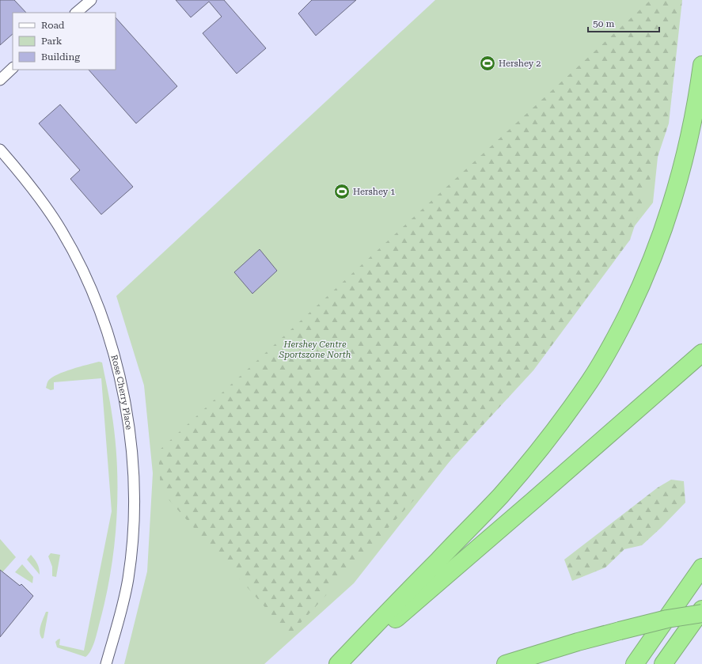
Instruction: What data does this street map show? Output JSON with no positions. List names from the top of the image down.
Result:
{
  "streets": {
    "street": ["Rose Cherry Place"]
  },
  "parks": ["Hershey Centre Sportszone North"],
  "places": {
    "sports": ["Hershey 2", "Hershey 1"]
  },
  "legend": ["Road", "Park", "Building"],
  "scale_bar": "50 m"
}
